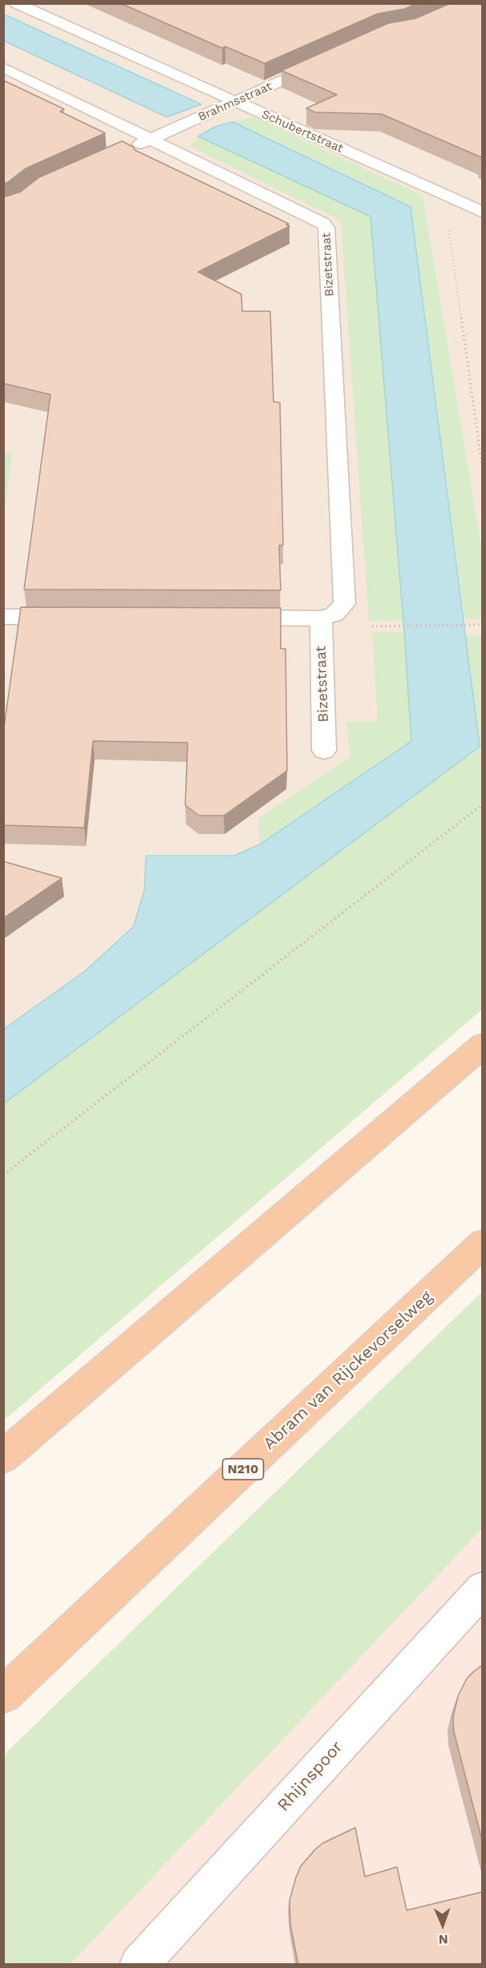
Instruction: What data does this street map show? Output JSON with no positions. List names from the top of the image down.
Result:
{
  "streets": {
    "highway": ["Abram van Rijckevorselweg", "N210"],
    "street": [
      "Brahmsstraat",
      "Schubertstraat",
      "Bizetstraat",
      "Rhijnspoor"
    ]
  },
  "crossings": [
    ["Brahmsstraat", "Schubertstraat"],
    ["Brahmsstraat", "Bizetstraat"]
  ],
  "north": "bottom"
}
